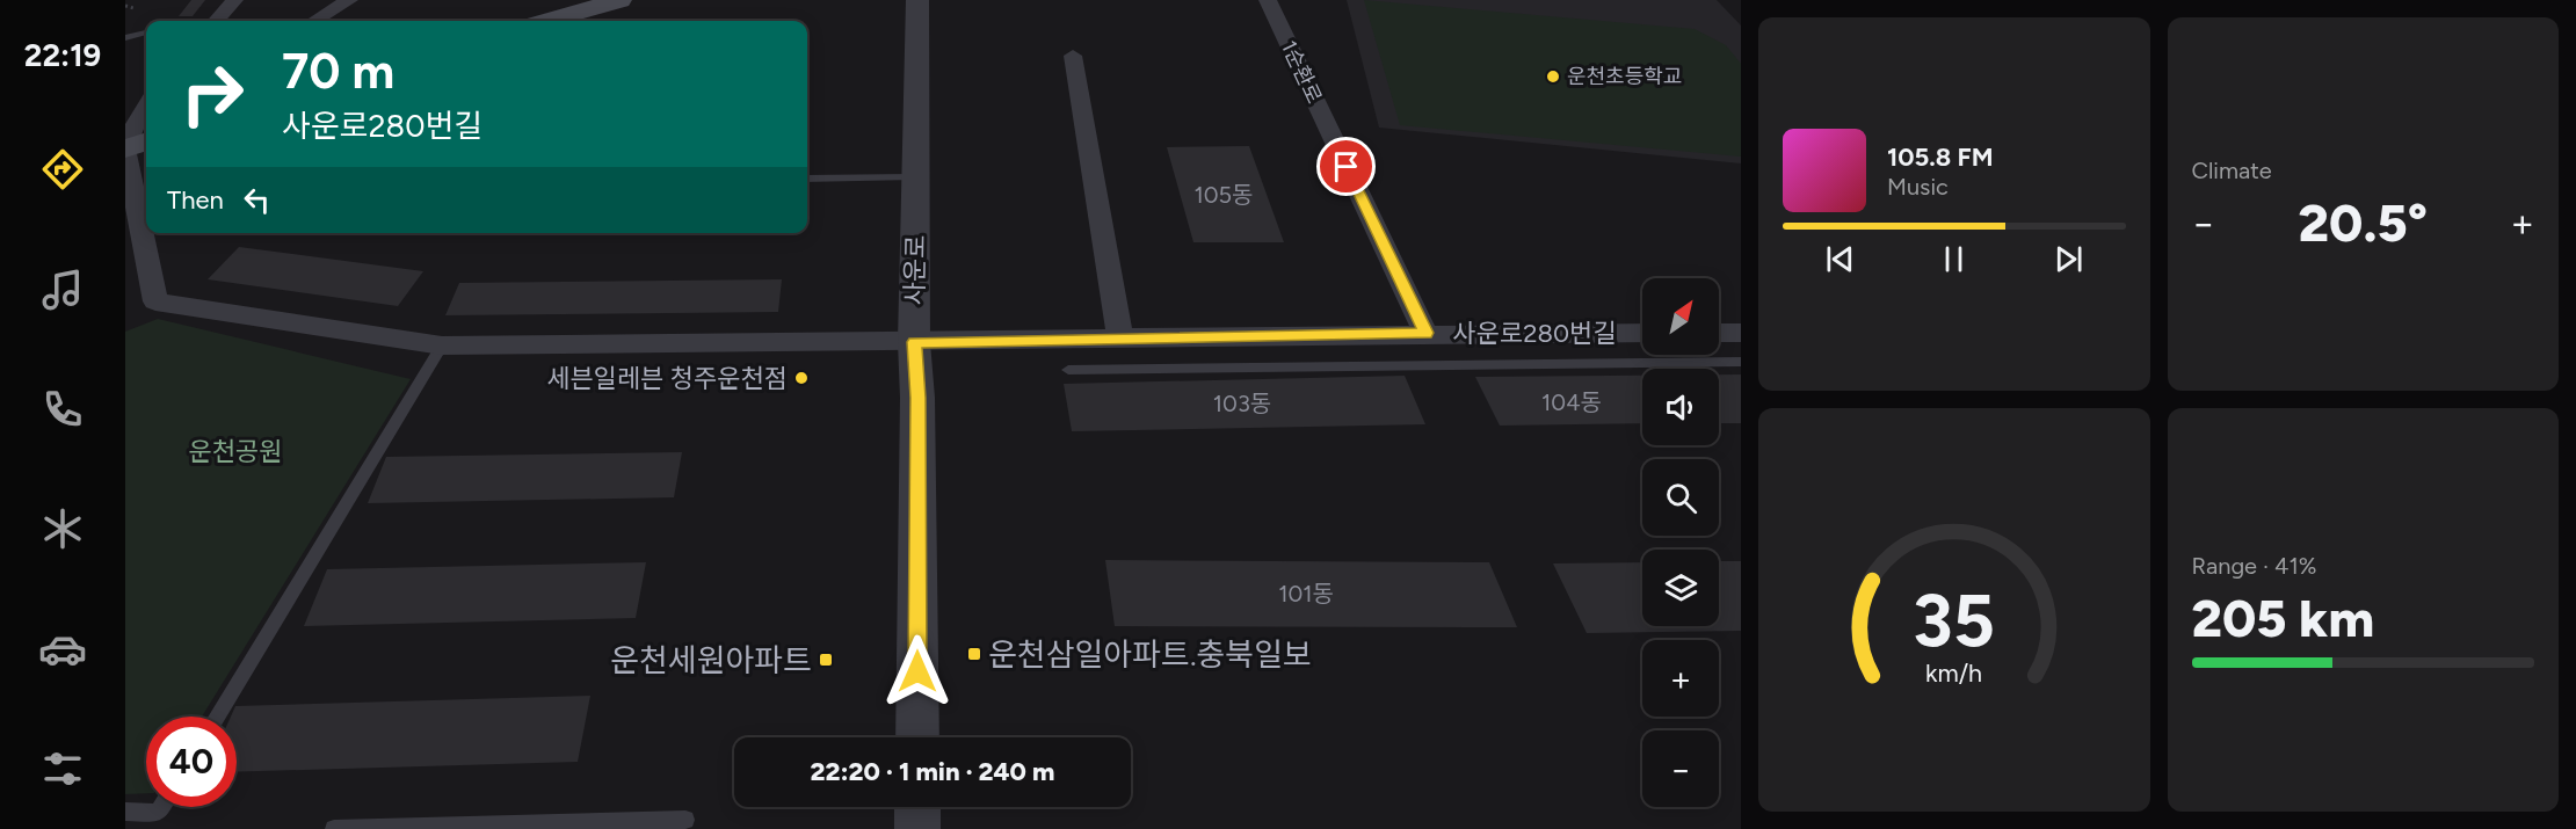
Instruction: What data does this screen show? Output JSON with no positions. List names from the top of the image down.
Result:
{
  "streets": {
    "street": ["1순환로", "사운로", "사운로280번길"]
  },
  "crossings": [
    ["1순환로", "사운로280번길"],
    ["사운로", "사운로280번길"]
  ],
  "parks": ["운천공원"],
  "places": {
    "other": ["운천초등학교", "세븐일레븐 청주운천점"],
    "transit": ["운천삼일아파트.충북일보", "운천세원아파트"]
  },
  "house_numbers": [
    "105동",
    "104동",
    "103동",
    "101동"
  ],
  "north": "top right",
  "page": {
    "tabs": "22:19",
    "tile": [
      "Climate",
      ["Range · 41%", "205 km"]
    ],
    "turn": ["70 m", "사운로280번길"],
    "song": ["105.8 FM", "Music"],
    "then": "Then",
    "heat": ["−", "20.5°", "+"],
    "map_buttons": ["+", "−"],
    "limit": "40",
    "trip": "22:20 · 1 min · 240 m",
    "gauge": ["35", "km/h"]
  }
}
